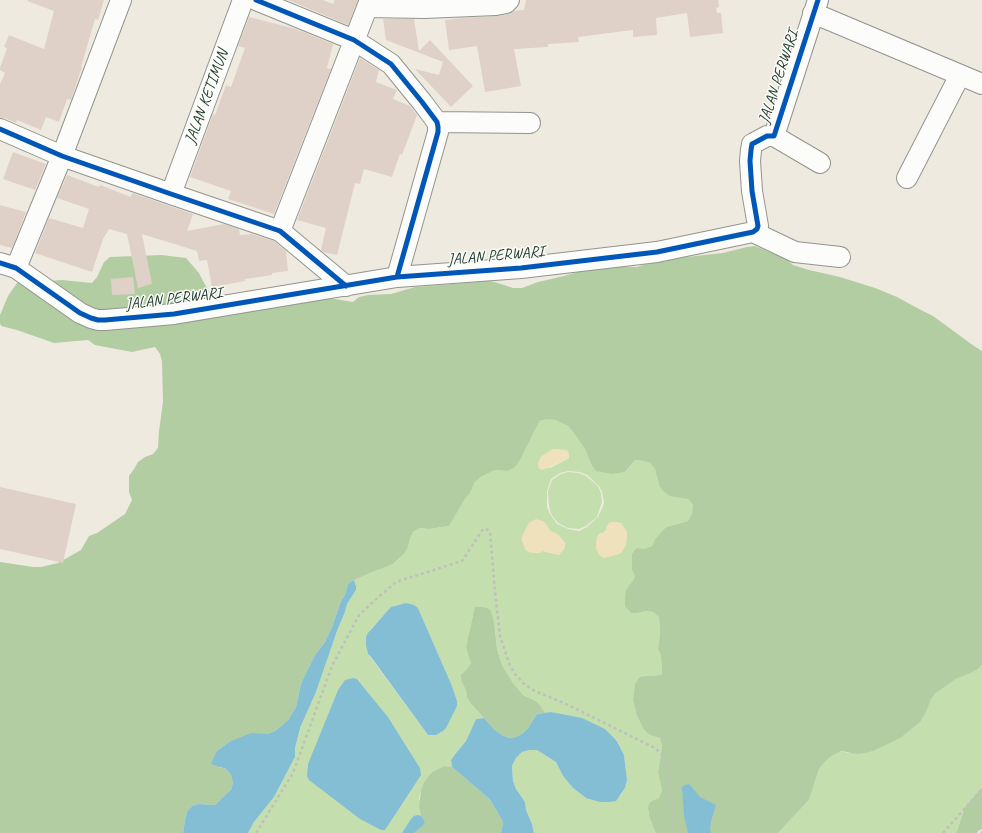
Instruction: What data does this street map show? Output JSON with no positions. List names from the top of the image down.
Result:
{
  "streets": {
    "street": ["JALAN PERWARI", "JALAN KETIMUN"]
  }
}
